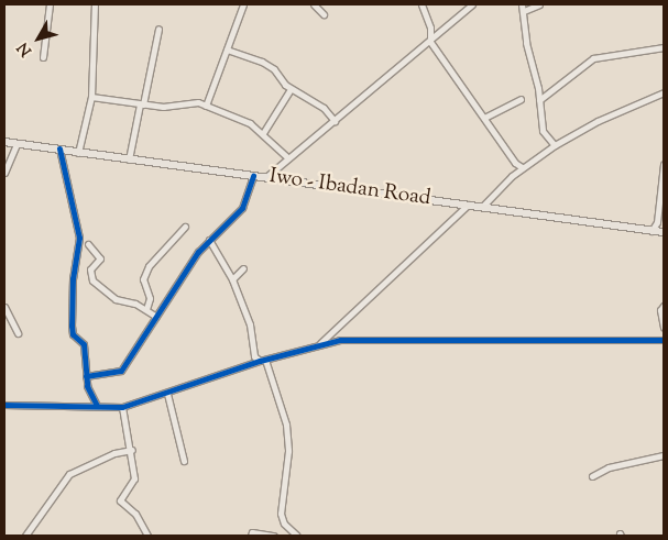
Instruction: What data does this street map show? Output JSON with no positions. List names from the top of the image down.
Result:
{
  "streets": {
    "main road": ["Iwo - Ibadan Road"]
  },
  "north": "bottom left"
}
